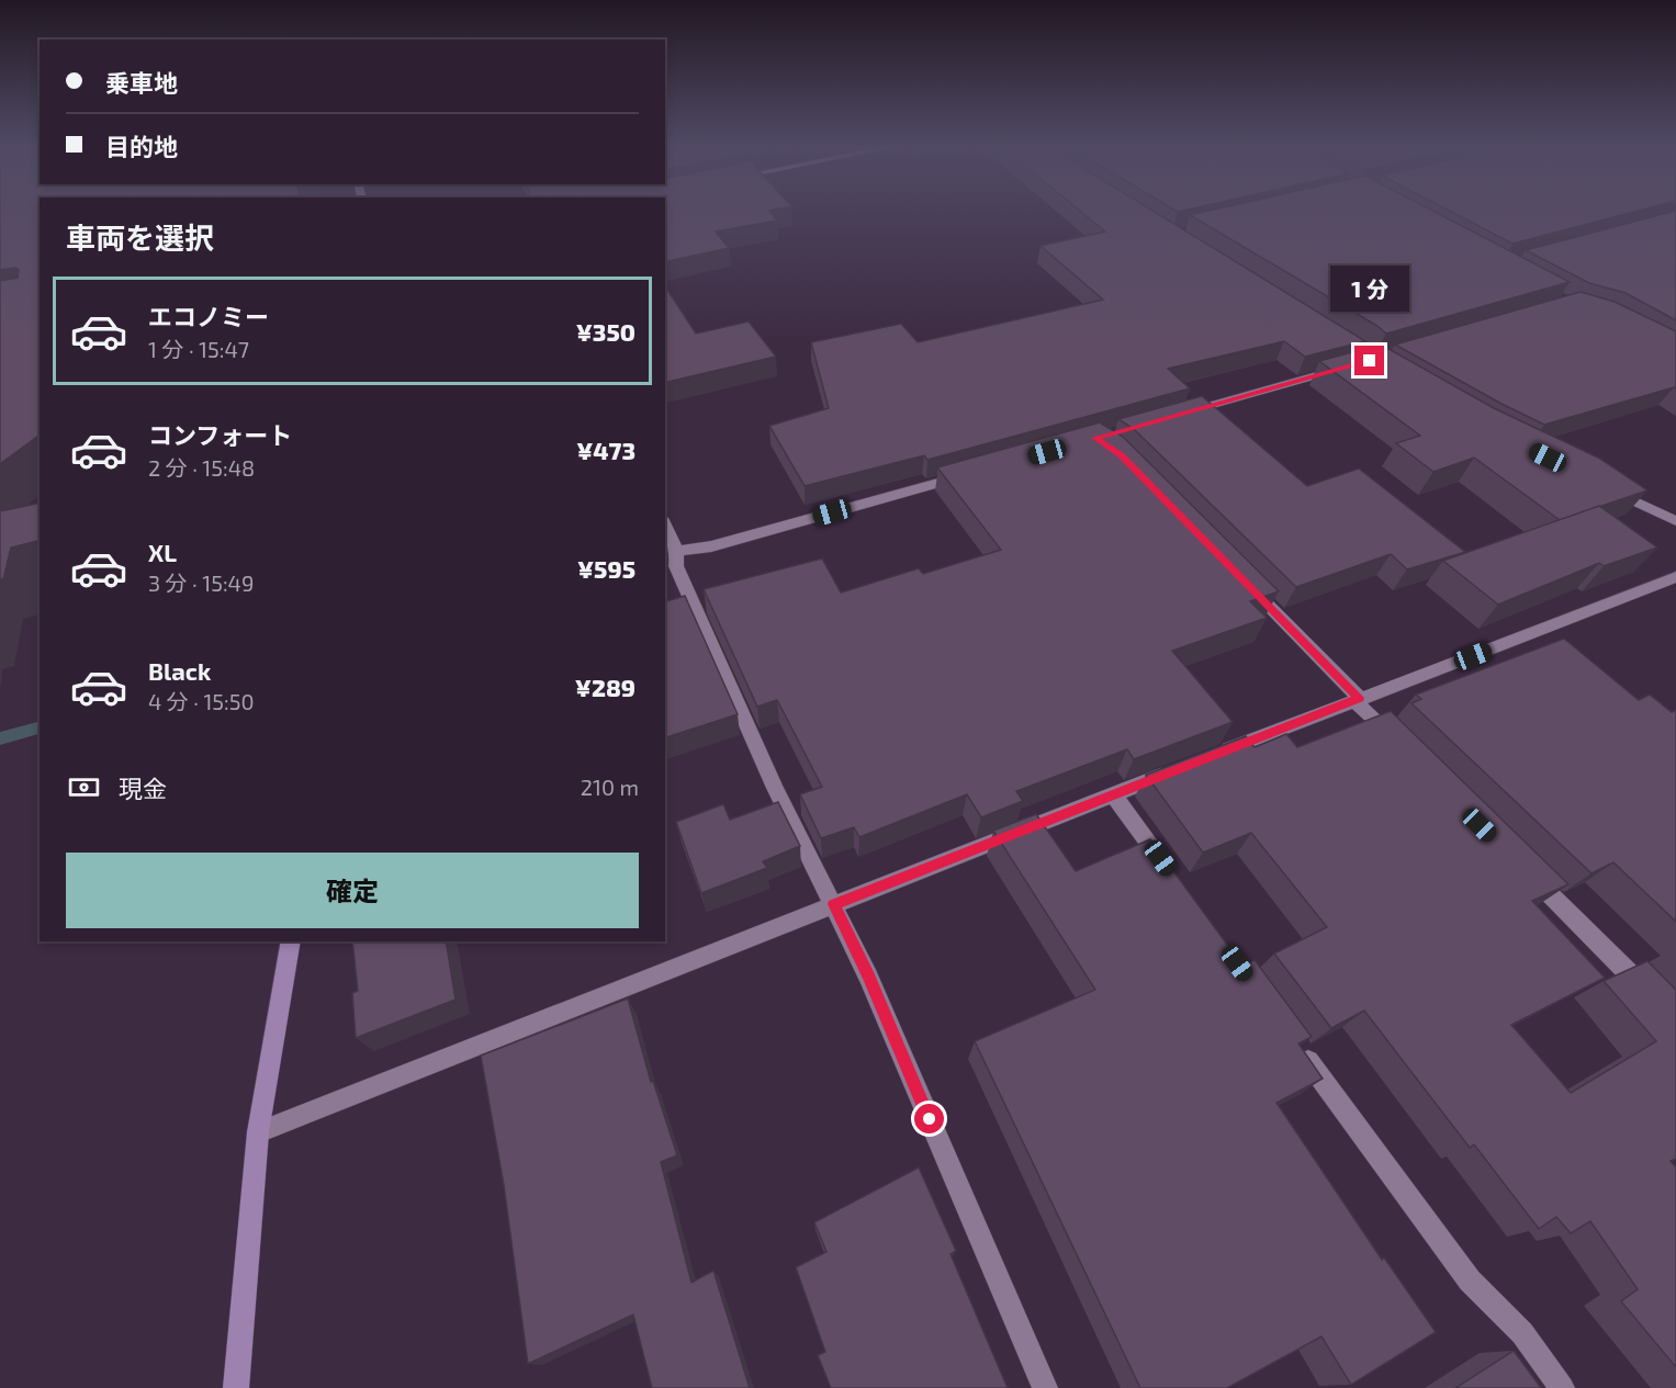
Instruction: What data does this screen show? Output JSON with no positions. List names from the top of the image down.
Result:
{
  "page": {
    "banner": ["乗車地", "目的地"],
    "heading": "車両を選択",
    "bubble": "1 分",
    "list": [
      {
        "name": "エコノミー",
        "note": "1 分 · 15:47",
        "value": "¥350"
      },
      {
        "name": "コンフォート",
        "note": "2 分 · 15:48",
        "value": "¥473"
      },
      {
        "name": "XL",
        "note": "3 分 · 15:49",
        "value": "¥595"
      },
      {
        "name": "Black",
        "note": "4 分 · 15:50",
        "value": "¥289"
      }
    ],
    "pay": ["現金", "210 m"],
    "buttons": "確定"
  }
}
